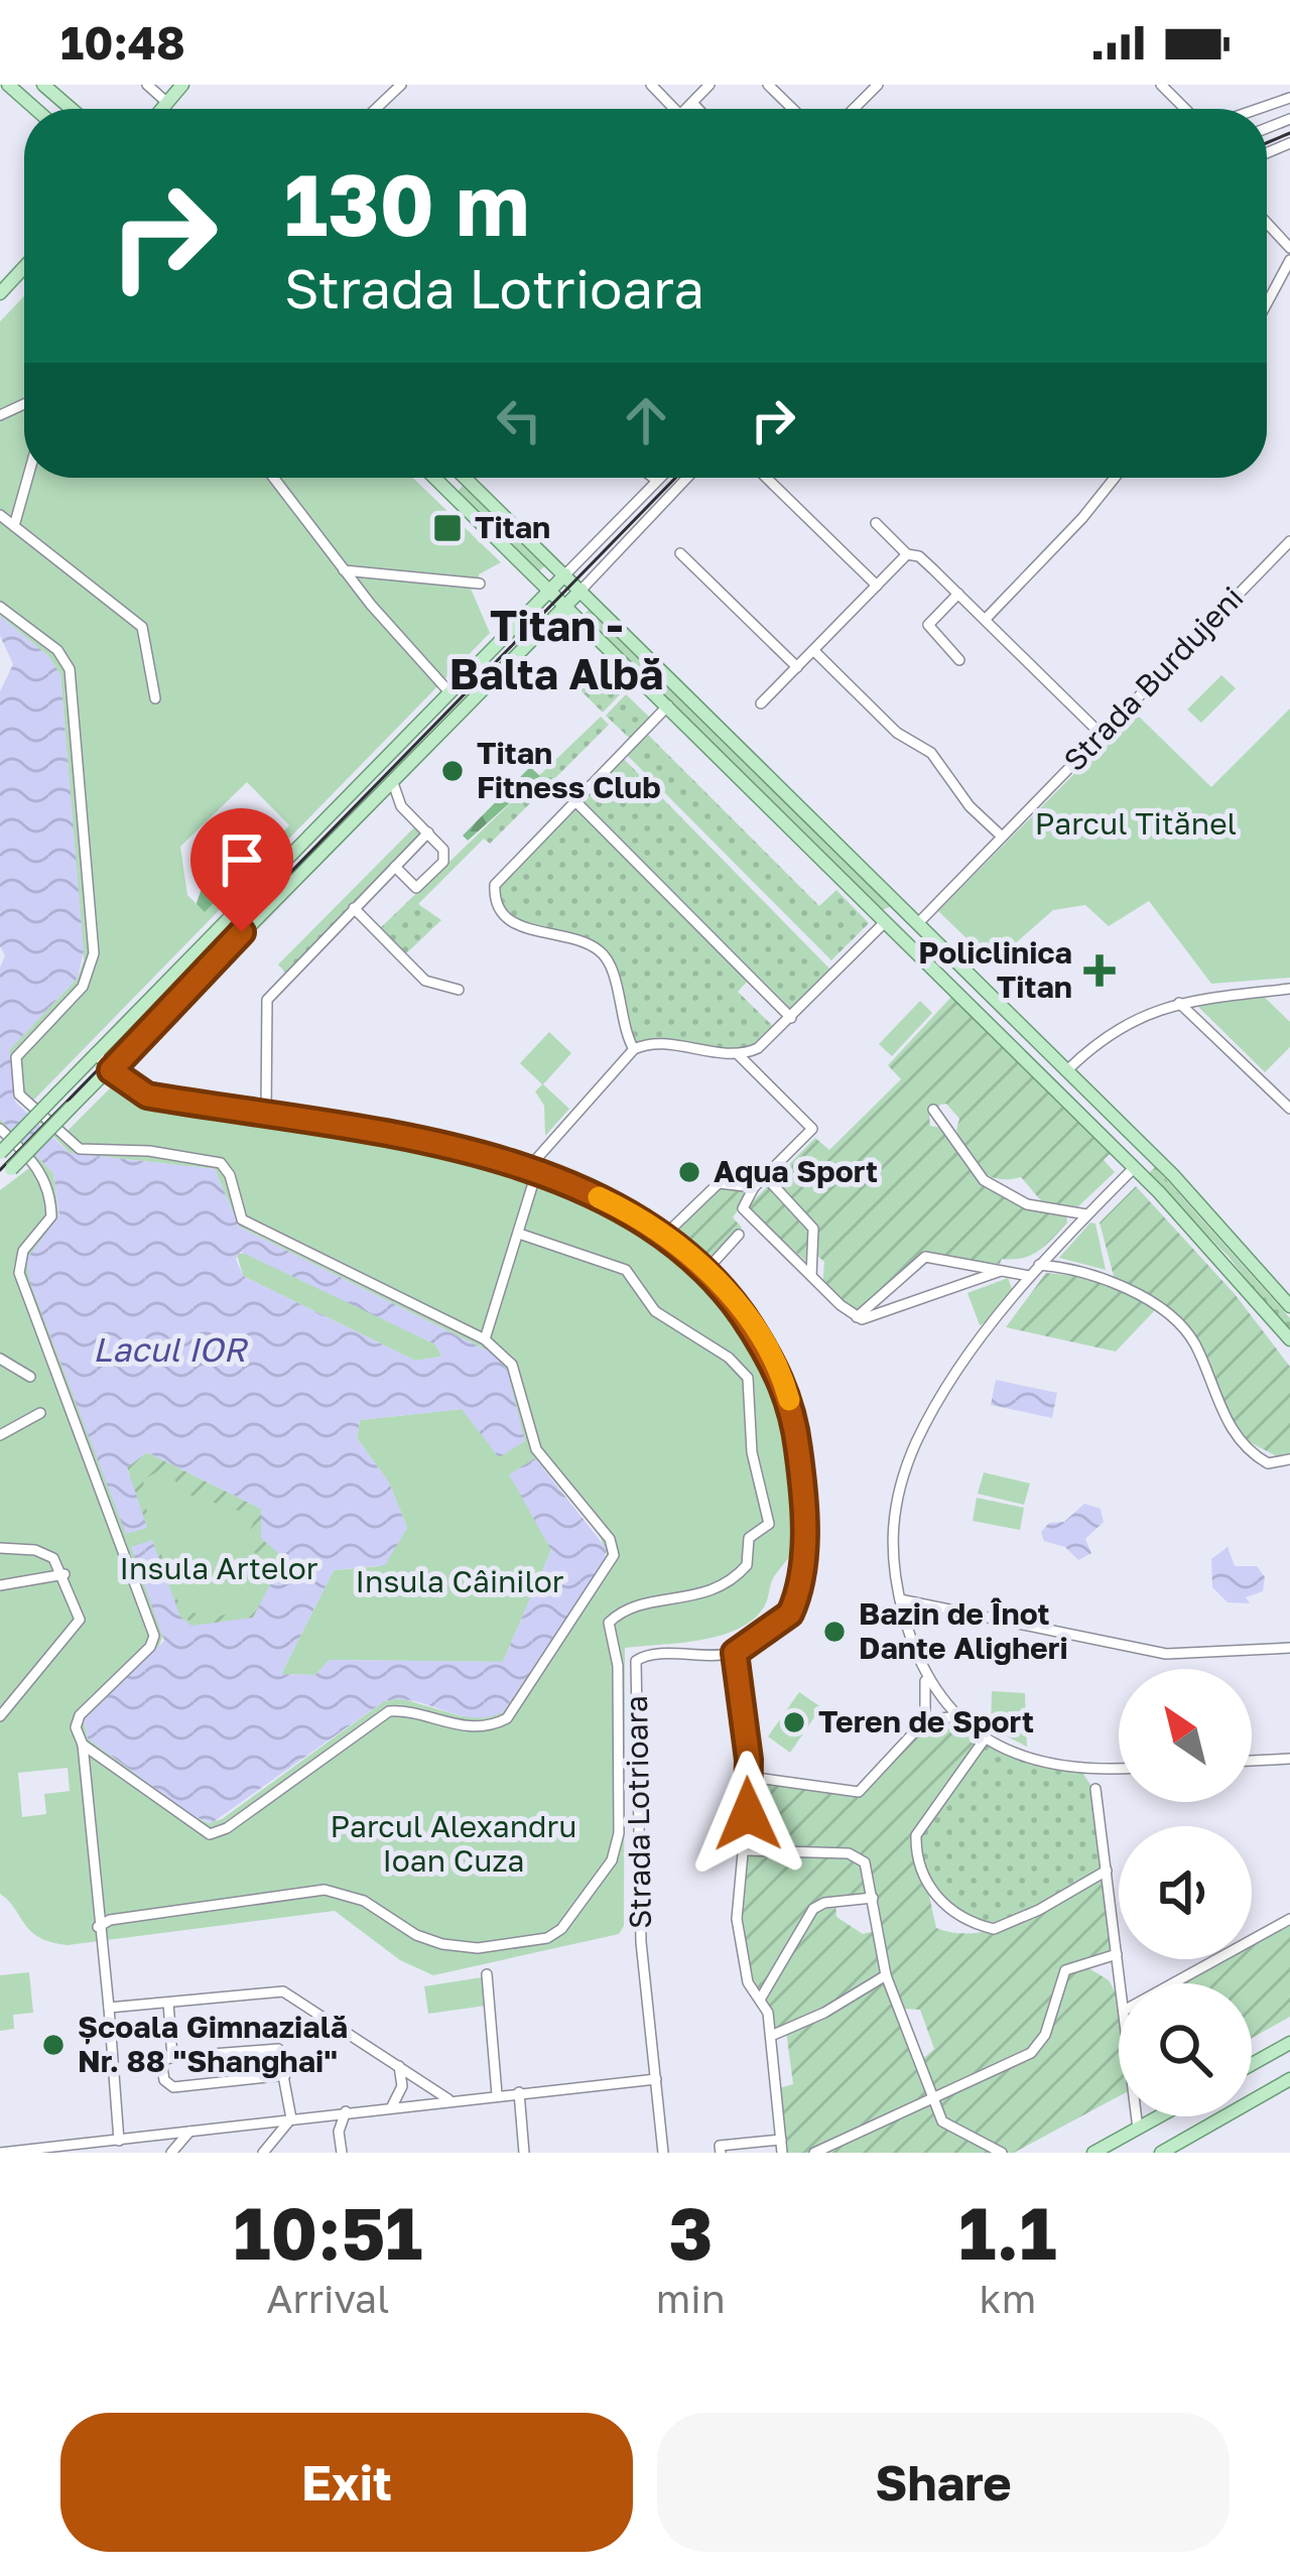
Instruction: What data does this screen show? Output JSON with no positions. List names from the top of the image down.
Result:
{
  "streets": {
    "street": ["Strada Burdujeni", "Strada Lotrioara"]
  },
  "districts": ["Titan - Balta Albă"],
  "water": ["Lacul IOR"],
  "parks": [
    "Parcul Titănel",
    "Insula Artelor",
    "Insula Câinilor",
    "Parcul Alexandru Ioan Cuza"
  ],
  "places": {
    "transit": ["Titan"],
    "other": [
      "Titan Fitness Club",
      "Aqua Sport",
      "Bazin de Înot Dante Aligheri",
      "Teren de Sport",
      "Școala Gimnazială Nr. 88 \"Shanghai\""
    ],
    "health": ["Policlinica Titan"]
  },
  "north": "top left",
  "page": {
    "status": "10:48",
    "turn": ["130 m", "Strada Lotrioara"],
    "eta": [
      "10:51",
      "Arrival",
      "3",
      "min",
      "1.1",
      "km"
    ],
    "buttons": ["Exit", "Share"]
  }
}
